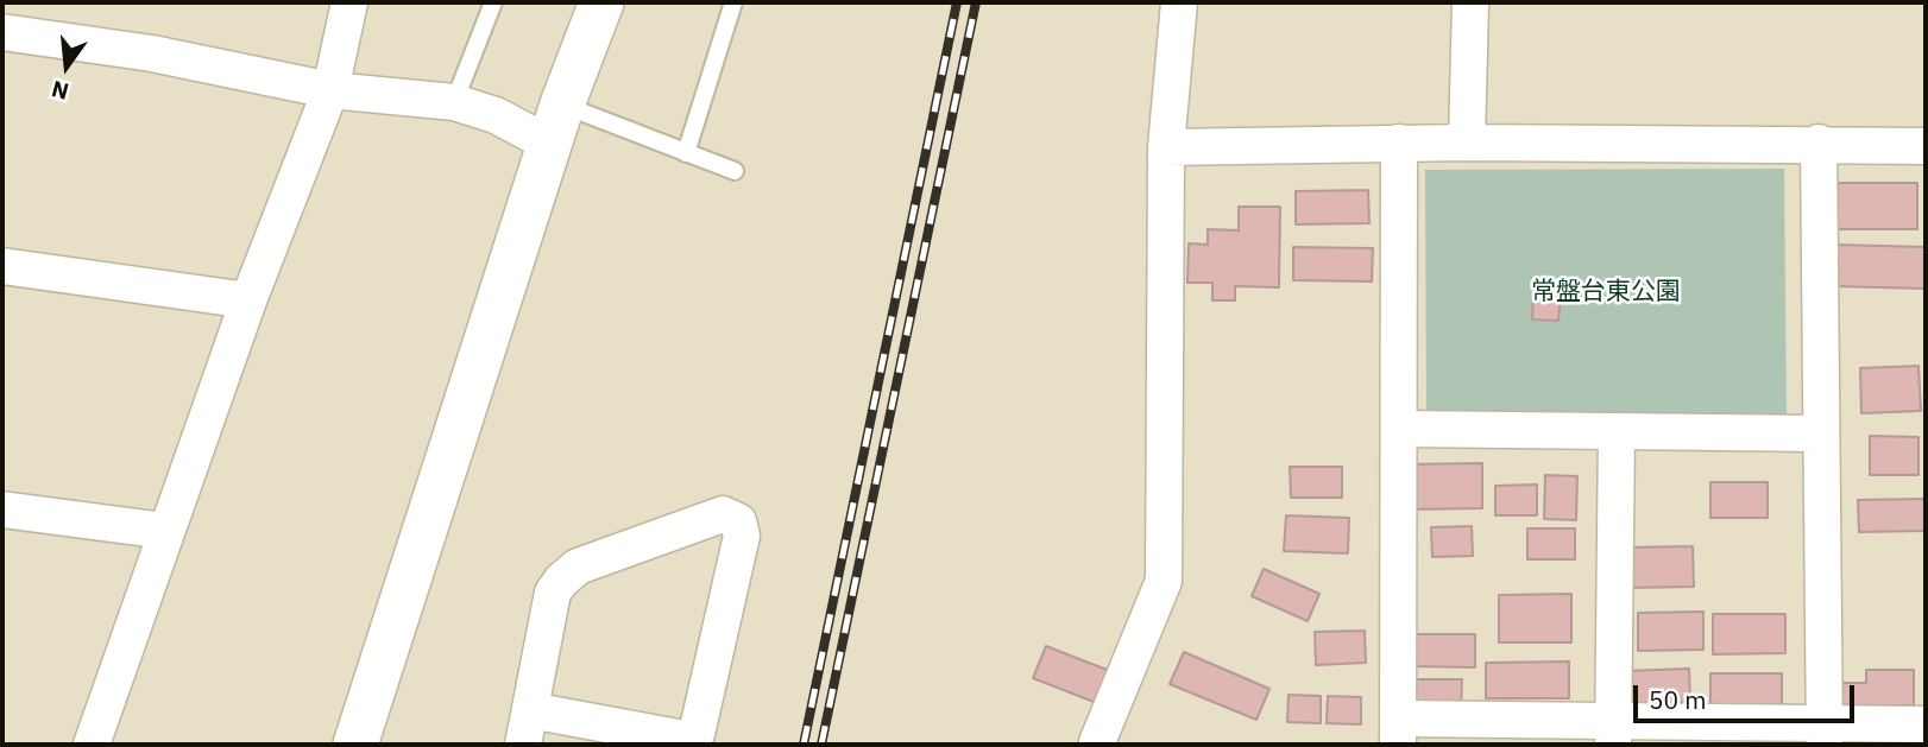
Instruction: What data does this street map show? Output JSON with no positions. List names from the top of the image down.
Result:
{
  "parks": ["常盤台東公園"],
  "scale_bar": "50 m",
  "north": "bottom"
}
